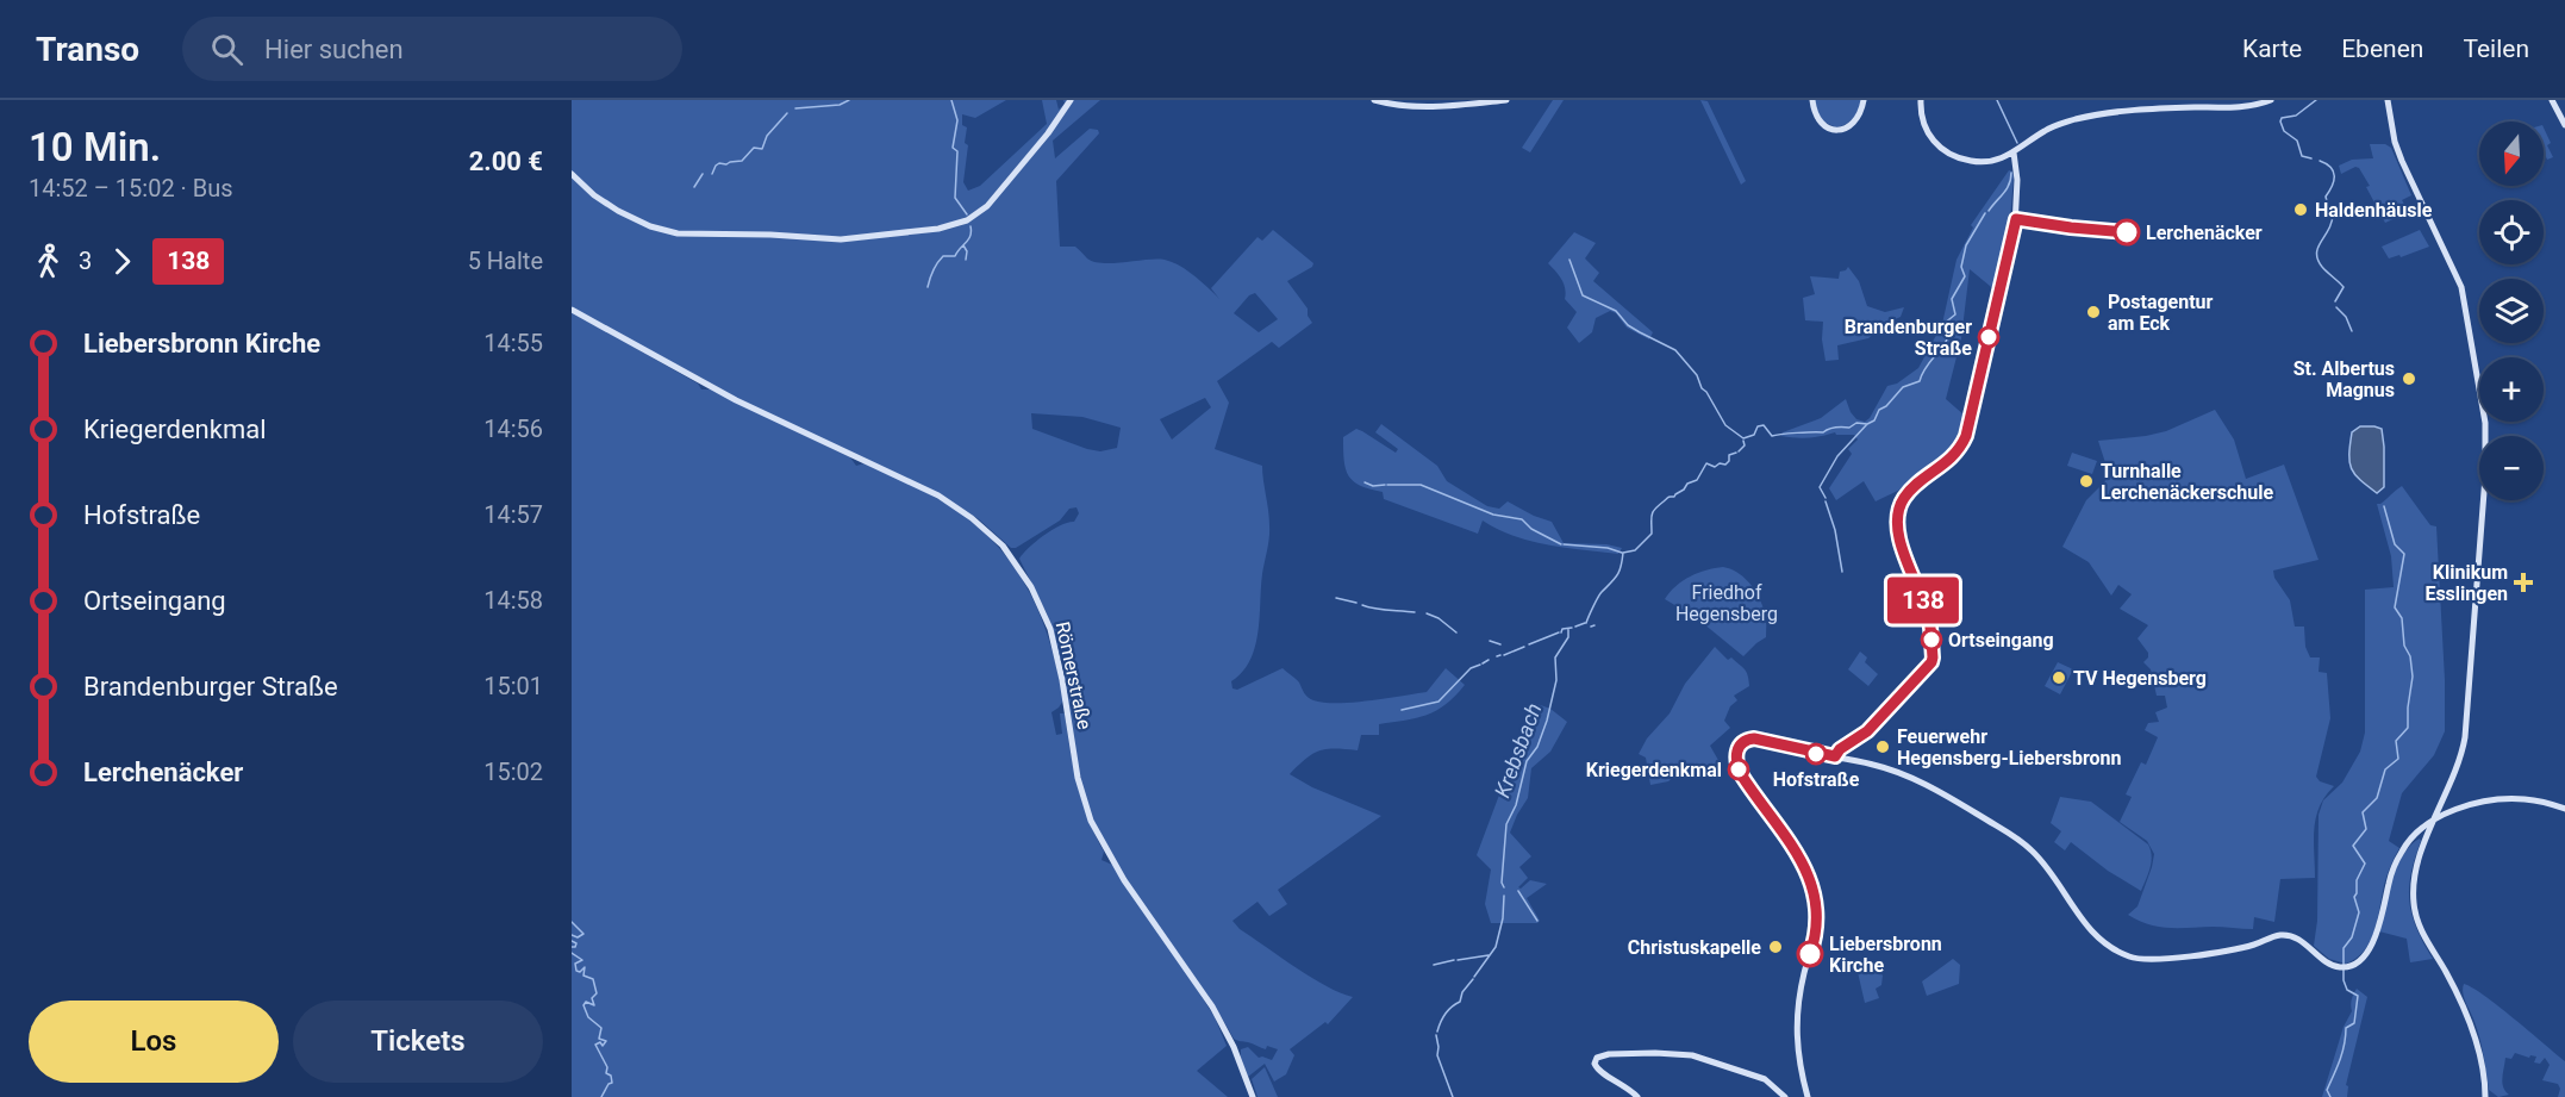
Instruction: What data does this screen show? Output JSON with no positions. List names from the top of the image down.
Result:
{
  "streets": {
    "street": ["Römerstraße"]
  },
  "water": ["Krebsbach"],
  "parks": ["Friedhof Hegensberg"],
  "places": {
    "other": [
      "Haldenhäusle",
      "Lerchenäcker",
      "Postagentur am Eck",
      "Brandenburger Straße",
      "St. Albertus Magnus",
      "Turnhalle Lerchenäckerschule",
      "Ortseingang",
      "TV Hegensberg",
      "Feuerwehr Hegensberg-Liebersbronn",
      "Hofstraße",
      "Kriegerdenkmal",
      "Christuskapelle",
      "Liebersbronn Kirche"
    ],
    "health": ["Klinikum Esslingen"]
  },
  "lines": ["bus line 138"],
  "north": "bottom",
  "page": {
    "header": "Transo",
    "search": "Hier suchen",
    "nav": ["Karte", "Ebenen", "Teilen"],
    "heading": ["10 Min.", "14:52 – 15:02 · Bus", "2.00 €"],
    "on_map": "138",
    "map_buttons": ["+", "−"],
    "legs": ["3", "138", "5 Halte"],
    "list": [
      {
        "name": "Liebersbronn Kirche",
        "value": "14:55"
      },
      {
        "name": "Kriegerdenkmal",
        "value": "14:56"
      },
      {
        "name": "Hofstraße",
        "value": "14:57"
      },
      {
        "name": "Ortseingang",
        "value": "14:58"
      },
      {
        "name": "Brandenburger Straße",
        "value": "15:01"
      },
      {
        "name": "Lerchenäcker",
        "value": "15:02"
      }
    ],
    "buttons": ["Los", "Tickets"]
  }
}
